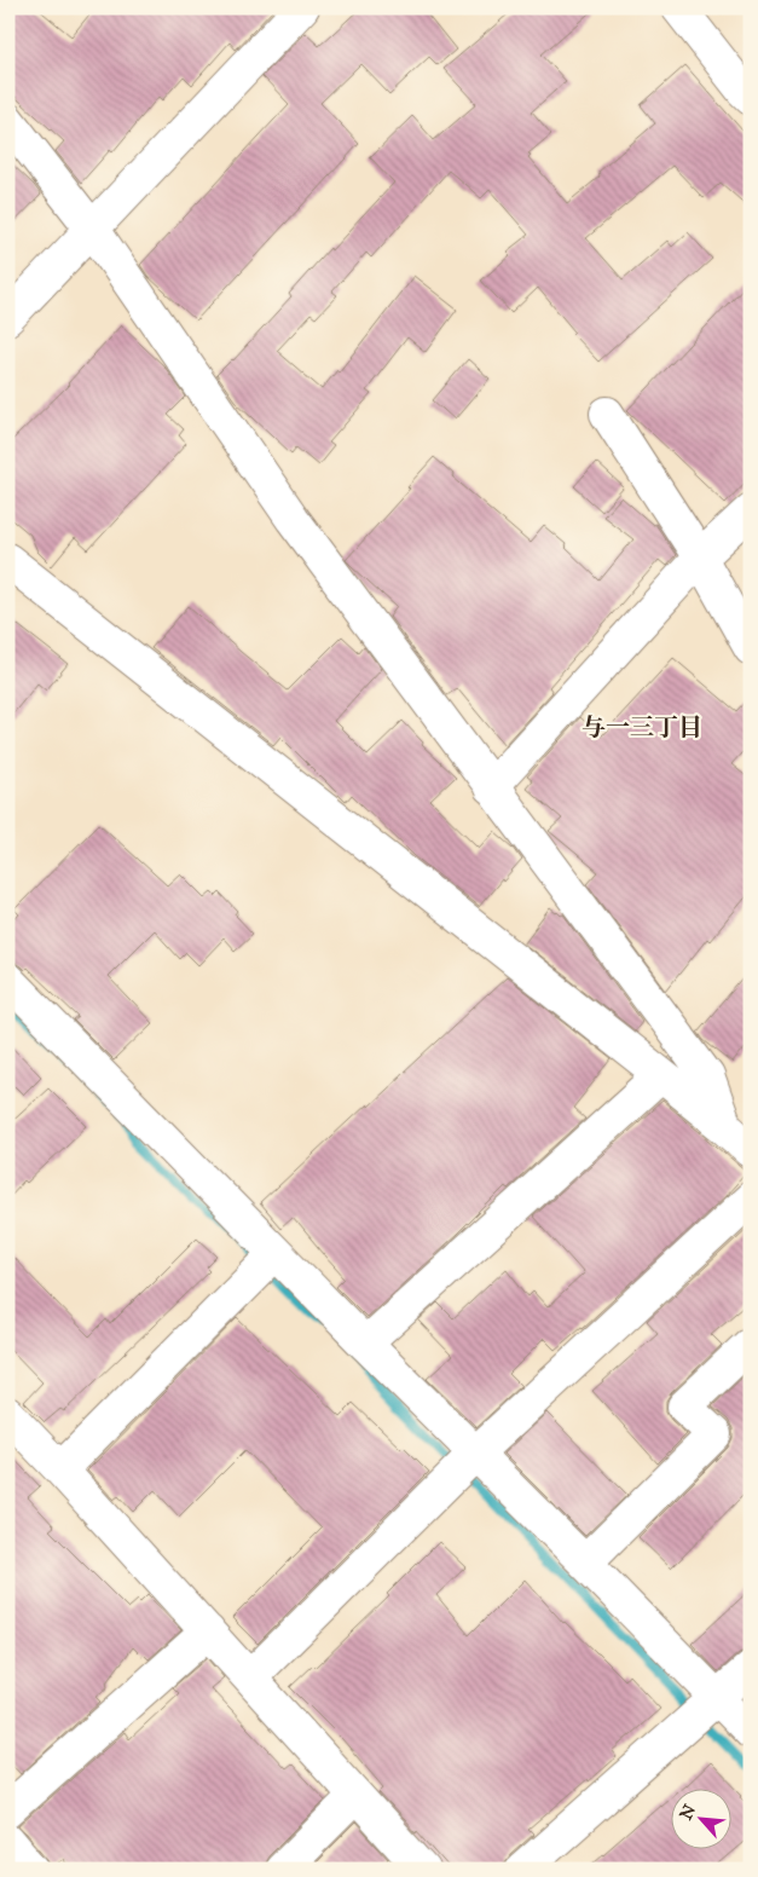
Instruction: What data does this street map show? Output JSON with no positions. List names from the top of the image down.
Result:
{
  "districts": ["与一三丁目"],
  "north": "top left"
}
